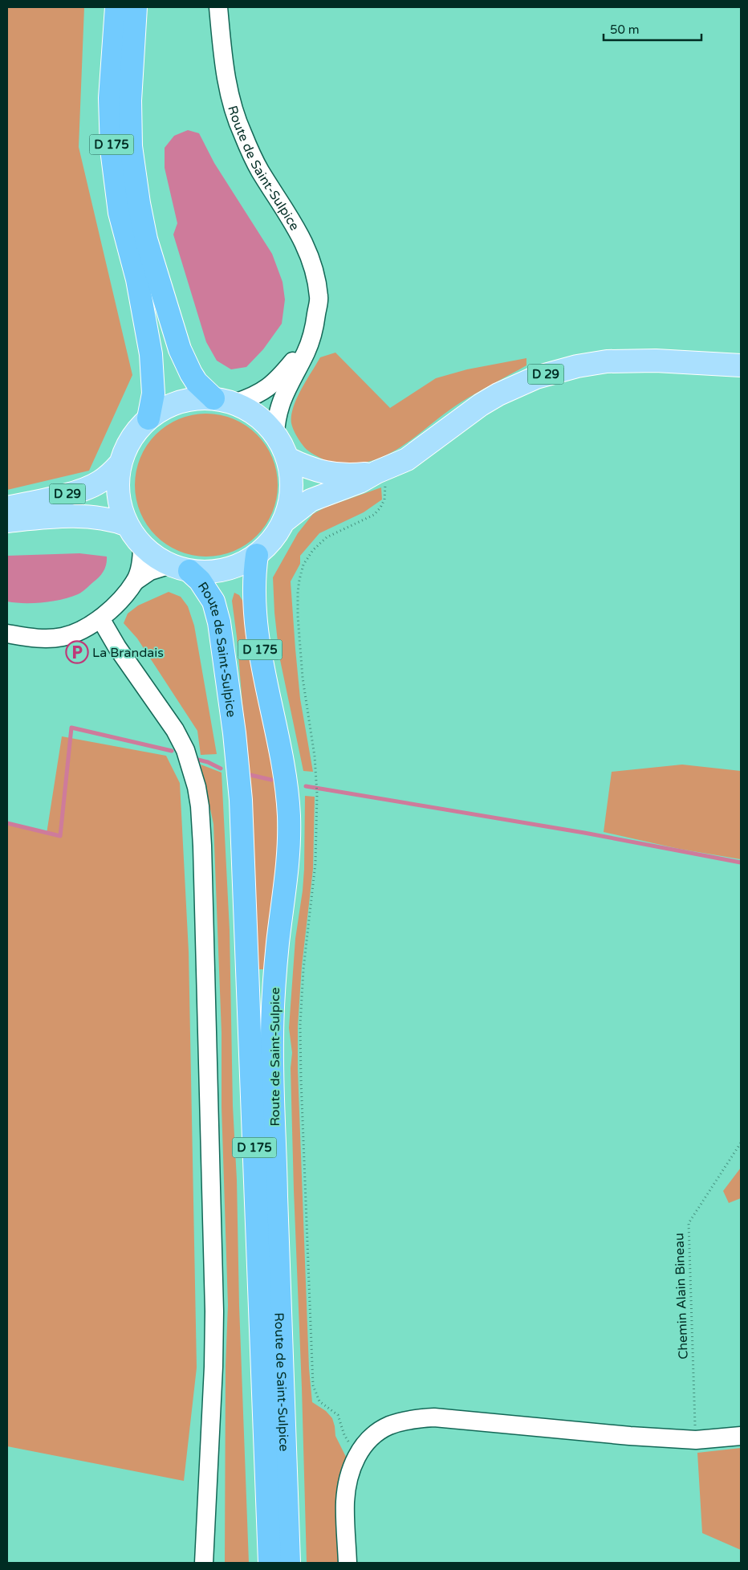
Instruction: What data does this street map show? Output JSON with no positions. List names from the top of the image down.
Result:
{
  "streets": {
    "highway": ["D 175", "Route de Saint-Sulpice"],
    "main road": ["D 29"],
    "path": ["Chemin Alain Bineau"]
  },
  "places": {
    "parking": ["La Brandais"]
  },
  "scale_bar": "50 m"
}
